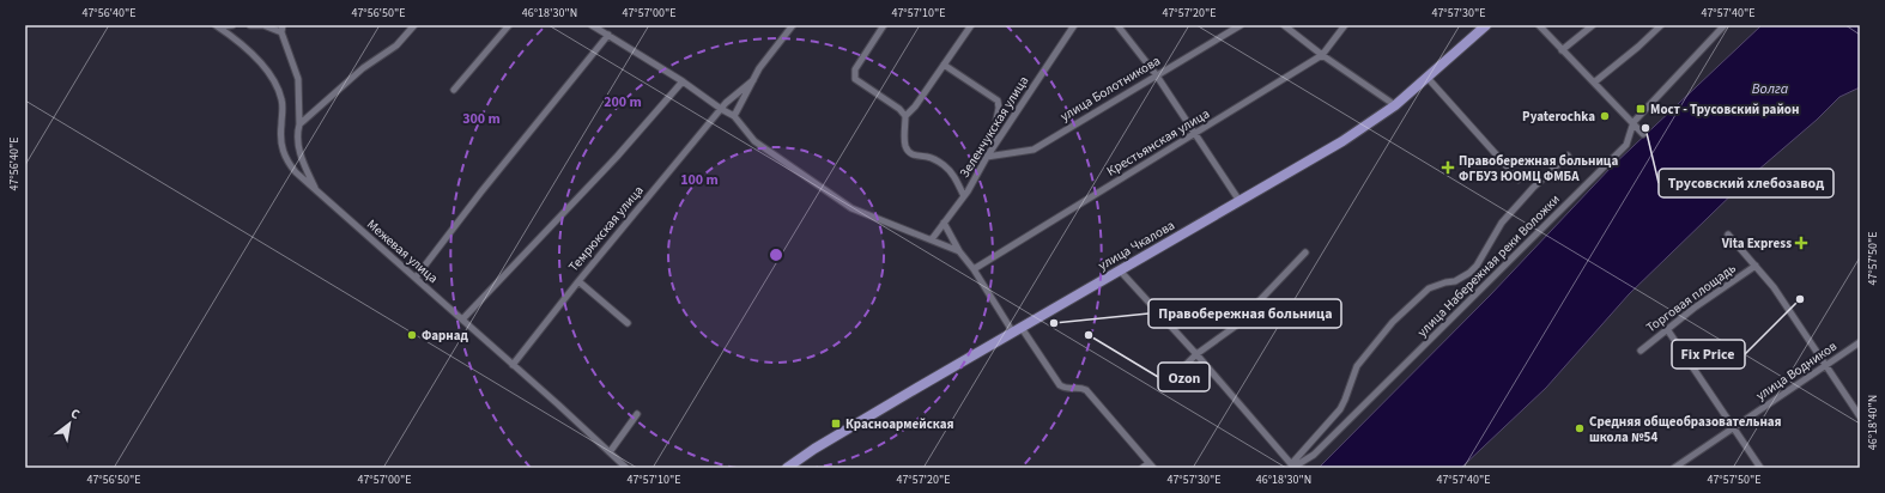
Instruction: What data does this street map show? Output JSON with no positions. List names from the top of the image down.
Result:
{
  "streets": {
    "main road": ["улица Чкалова"],
    "street": [
      "улица Болотникова",
      "Зеленчукская улица",
      "Крестьянская улица",
      "Темрюкская улица",
      "Межевая улица",
      "улица Набережная реки Воложки",
      "Торговая площадь",
      "улица Водников"
    ]
  },
  "crossings": [
    ["улица Болотникова", "Зеленчукская улица"],
    ["Темрюкская улица", "Межевая улица"]
  ],
  "water": ["Волга"],
  "places": {
    "transit": ["Мост - Трусовский район", "Красноармейская"],
    "other": [
      "Pyaterochka",
      "Трусовский хлебозавод",
      "Fix Price",
      "Правобережная больница",
      "Фарнад",
      "Ozon",
      "Средняя общеобразовательная школа №54"
    ],
    "health": ["Правобережная больница ФГБУЗ ЮОМЦ ФМБА", "Vita Express"]
  },
  "north": "top right",
  "coordinates": [
    "47°56'40\"E",
    "47°56'50\"E",
    "46°18'30\"N",
    "47°57'00\"E",
    "47°57'10\"E",
    "47°57'20\"E",
    "47°57'30\"E",
    "47°57'40\"E",
    "47°57'50\"E",
    "46°18'40\"N"
  ],
  "rings": ["200 m", "300 m", "100 m"]
}
